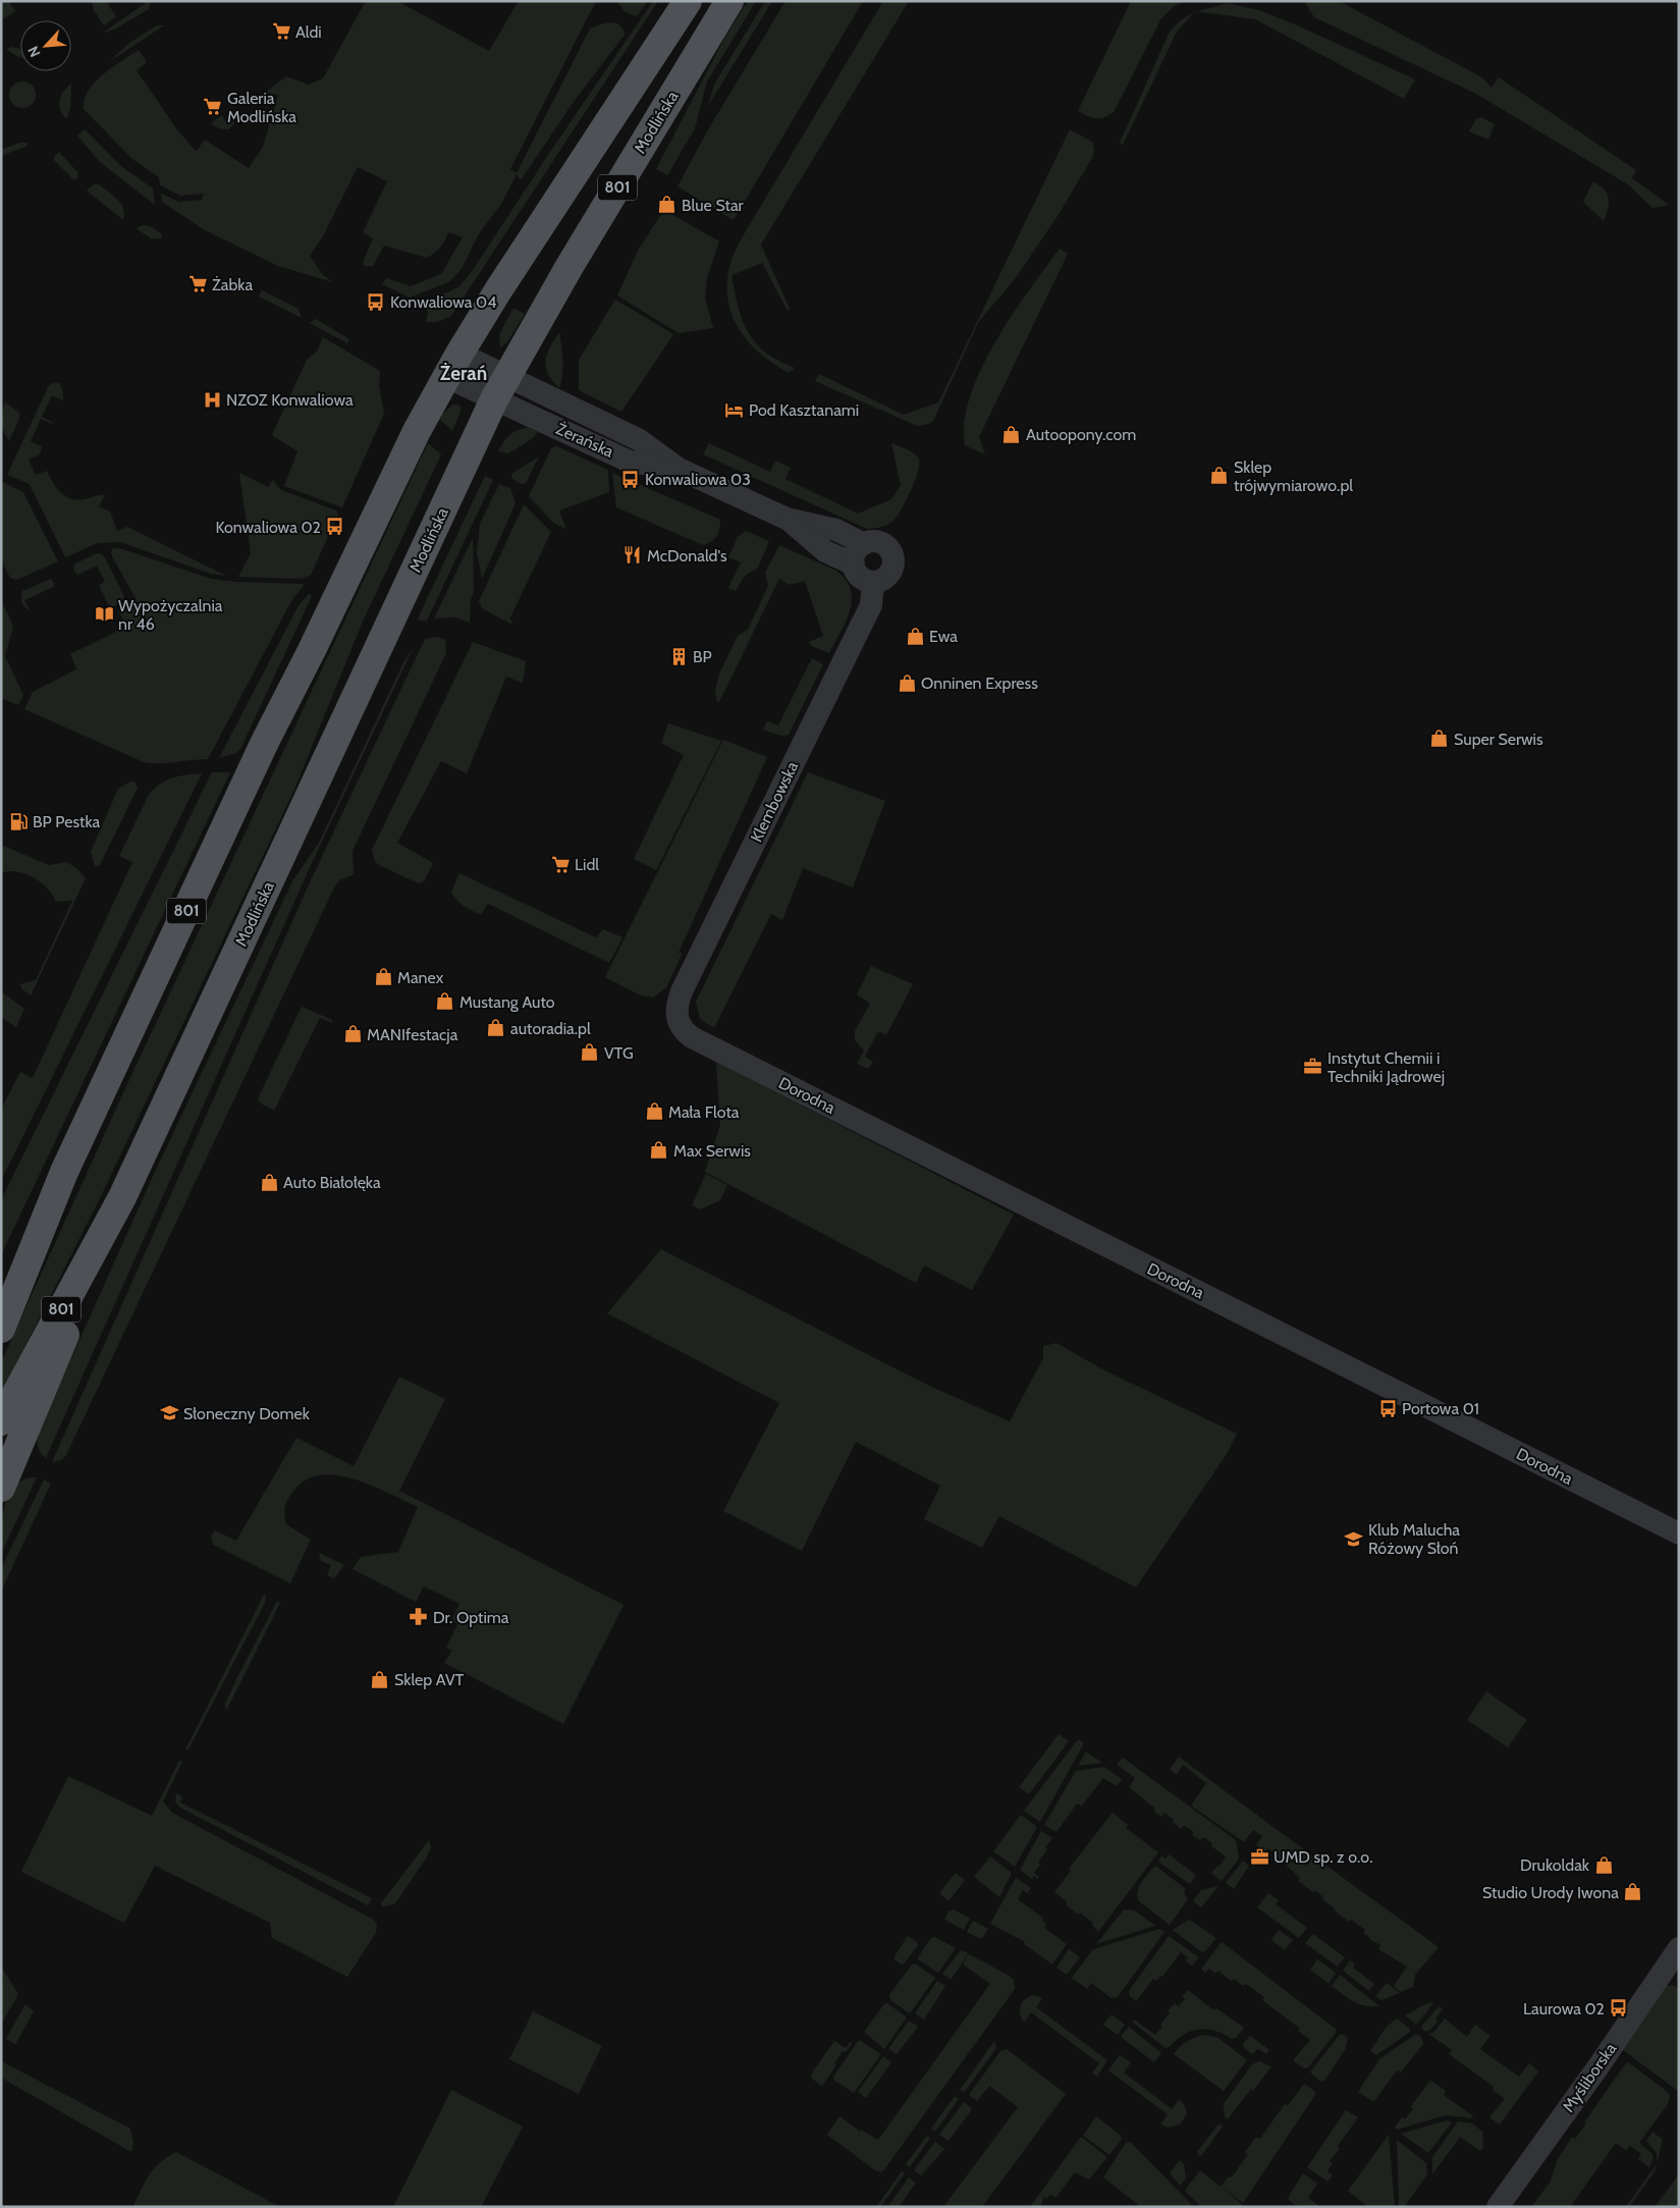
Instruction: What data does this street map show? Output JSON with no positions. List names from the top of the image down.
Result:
{
  "streets": {
    "main road": ["Modlińska", "801"],
    "street": [
      "Żerańska",
      "Klembowska",
      "Dorodna",
      "Myśliborska"
    ]
  },
  "crossings": [
    ["Modlińska", "Żerańska"],
    ["Żerańska", "Klembowska"],
    ["Klembowska", "Dorodna"]
  ],
  "districts": ["Żerań"],
  "places": {
    "supermarket": [
      "Aldi",
      "Galeria Modlińska",
      "Żabka",
      "Lidl"
    ],
    "shop": [
      "Blue Star",
      "Autoopony.com",
      "Sklep trójwymiarowo.pl",
      "Ewa",
      "Onninen Express",
      "Super Serwis",
      "Manex",
      "Mustang Auto",
      "autoradia.pl",
      "MANIfestacja",
      "VTG",
      "Mała Flota",
      "Max Serwis",
      "Auto Białołęka",
      "Sklep AVT",
      "Drukoldak",
      "Studio Urody Iwona"
    ],
    "bus stop": [
      "Konwaliowa 04",
      "Konwaliowa 03",
      "Konwaliowa 02",
      "Portowa 01",
      "Laurowa 02"
    ],
    "hospital": ["NZOZ Konwaliowa"],
    "hotel": ["Pod Kasztanami"],
    "restaurant": ["McDonald's"],
    "library": ["Wypożyczalnia nr 46"],
    "building": ["BP"],
    "fuel station": ["BP Pestka"],
    "office": ["Instytut Chemii i Techniki Jądrowej", "UMD sp. z o.o."],
    "school or university": ["Słoneczny Domek", "Klub Malucha Różowy Słoń"],
    "pharmacy": ["Dr. Optima"]
  },
  "north": "bottom left"
}
